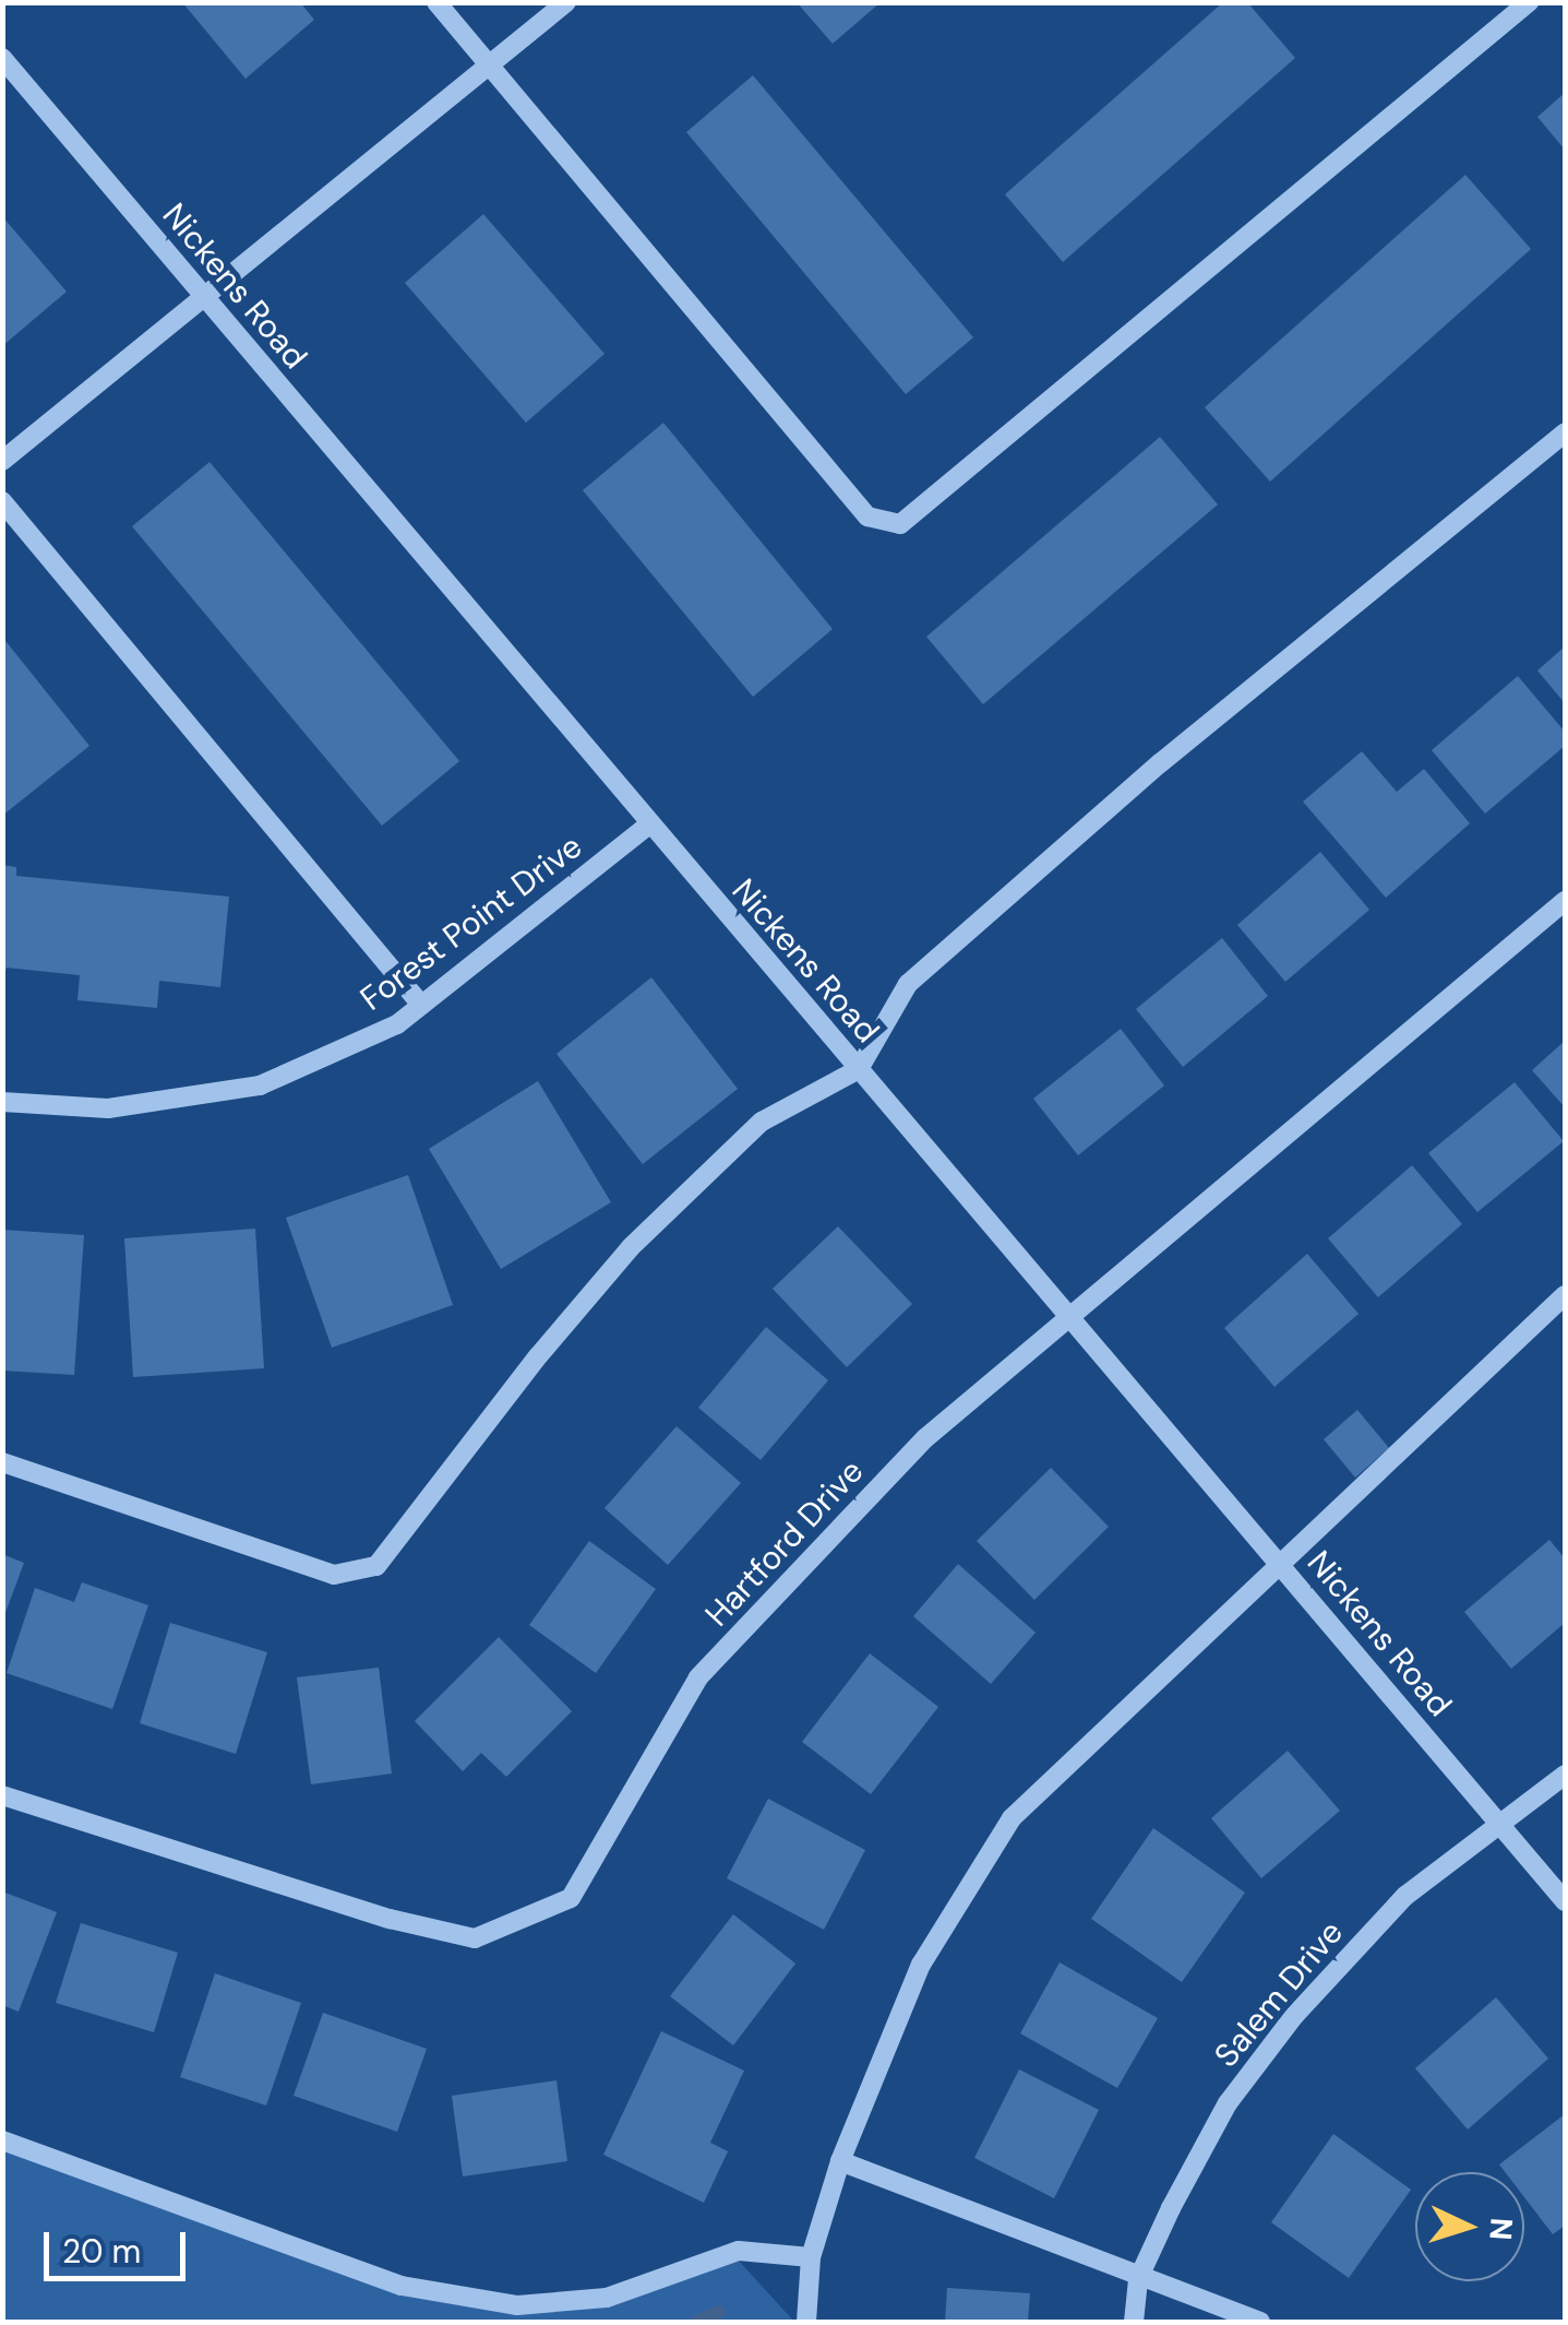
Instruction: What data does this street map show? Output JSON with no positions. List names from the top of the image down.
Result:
{
  "streets": {
    "street": [
      "Nickens Road",
      "Forest Point Drive",
      "Hartford Drive",
      "Salem Drive"
    ]
  },
  "crossings": [
    ["Nickens Road", "Forest Point Drive"],
    ["Nickens Road", "Hartford Drive"],
    ["Nickens Road", "Salem Drive"]
  ],
  "scale_bar": "20 m",
  "north": "right"
}
